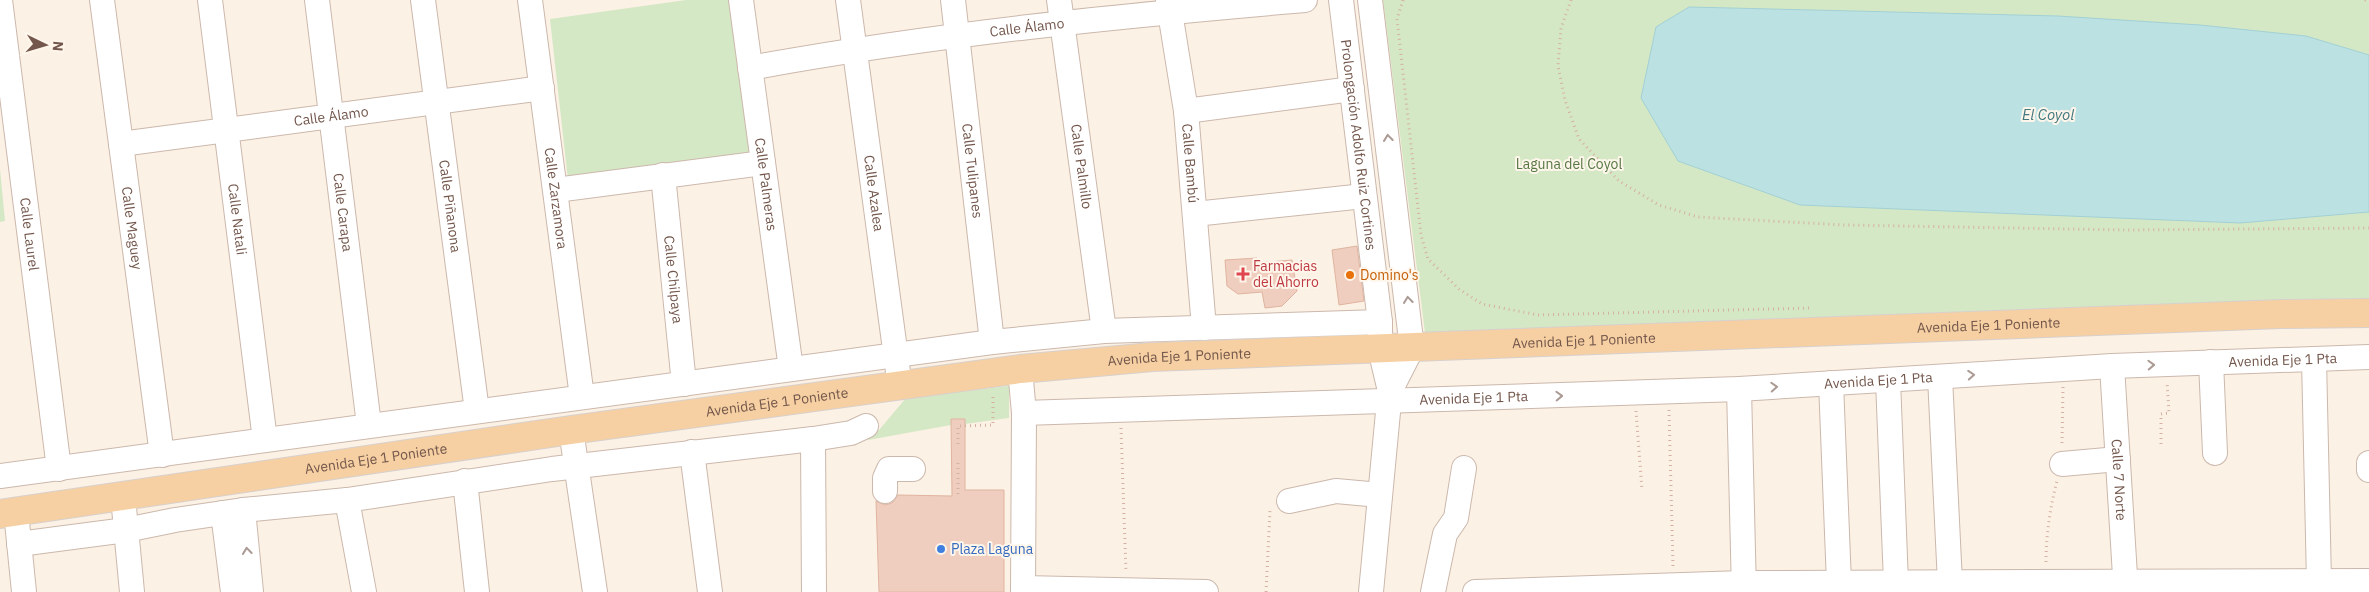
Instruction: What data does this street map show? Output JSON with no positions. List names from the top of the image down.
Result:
{
  "streets": {
    "main road": ["Avenida Eje 1 Poniente"],
    "street": [
      "Calle Álamo",
      "Prolongación Adolfo Ruiz Cortines",
      "Calle Bambú",
      "Calle Palmillo",
      "Calle Tulipanes",
      "Calle Palmeras",
      "Calle Azalea",
      "Calle Zarzamora",
      "Calle Piñanona",
      "Calle Carapa",
      "Calle Natali",
      "Calle Maguey",
      "Calle Laurel",
      "Calle Chilpaya",
      "Avenida Eje 1 Pta",
      "Calle 7 Norte"
    ]
  },
  "crossings": [
    ["Calle Álamo", "Calle Bambú"],
    ["Calle Álamo", "Calle Palmillo"],
    ["Calle Álamo", "Calle Tulipanes"],
    ["Calle Álamo", "Calle Palmeras"],
    ["Calle Álamo", "Calle Azalea"],
    ["Calle Álamo", "Calle Zarzamora"],
    ["Calle Álamo", "Calle Piñanona"],
    ["Calle Álamo", "Calle Carapa"],
    ["Calle Álamo", "Calle Natali"],
    ["Calle Álamo", "Calle Maguey"],
    ["Prolongación Adolfo Ruiz Cortines", "Avenida Eje 1 Poniente"],
    ["Prolongación Adolfo Ruiz Cortines", "Avenida Eje 1 Pta"],
    ["Calle Bambú", "Avenida Eje 1 Poniente"],
    ["Calle Palmillo", "Avenida Eje 1 Poniente"],
    ["Calle Tulipanes", "Avenida Eje 1 Poniente"],
    ["Calle Palmeras", "Avenida Eje 1 Poniente"],
    ["Calle Azalea", "Avenida Eje 1 Poniente"],
    ["Calle Zarzamora", "Avenida Eje 1 Poniente"],
    ["Calle Piñanona", "Avenida Eje 1 Poniente"],
    ["Calle Carapa", "Avenida Eje 1 Poniente"],
    ["Calle Natali", "Avenida Eje 1 Poniente"],
    ["Calle Maguey", "Avenida Eje 1 Poniente"],
    ["Calle Laurel", "Avenida Eje 1 Poniente"],
    ["Calle Chilpaya", "Avenida Eje 1 Poniente"],
    ["Avenida Eje 1 Pta", "Calle 7 Norte"]
  ],
  "water": ["El Coyol"],
  "parks": ["Laguna del Coyol"],
  "places": {
    "health": ["Farmacias del Ahorro"],
    "other": ["Domino's", "Plaza Laguna"]
  },
  "north": "right"
}
